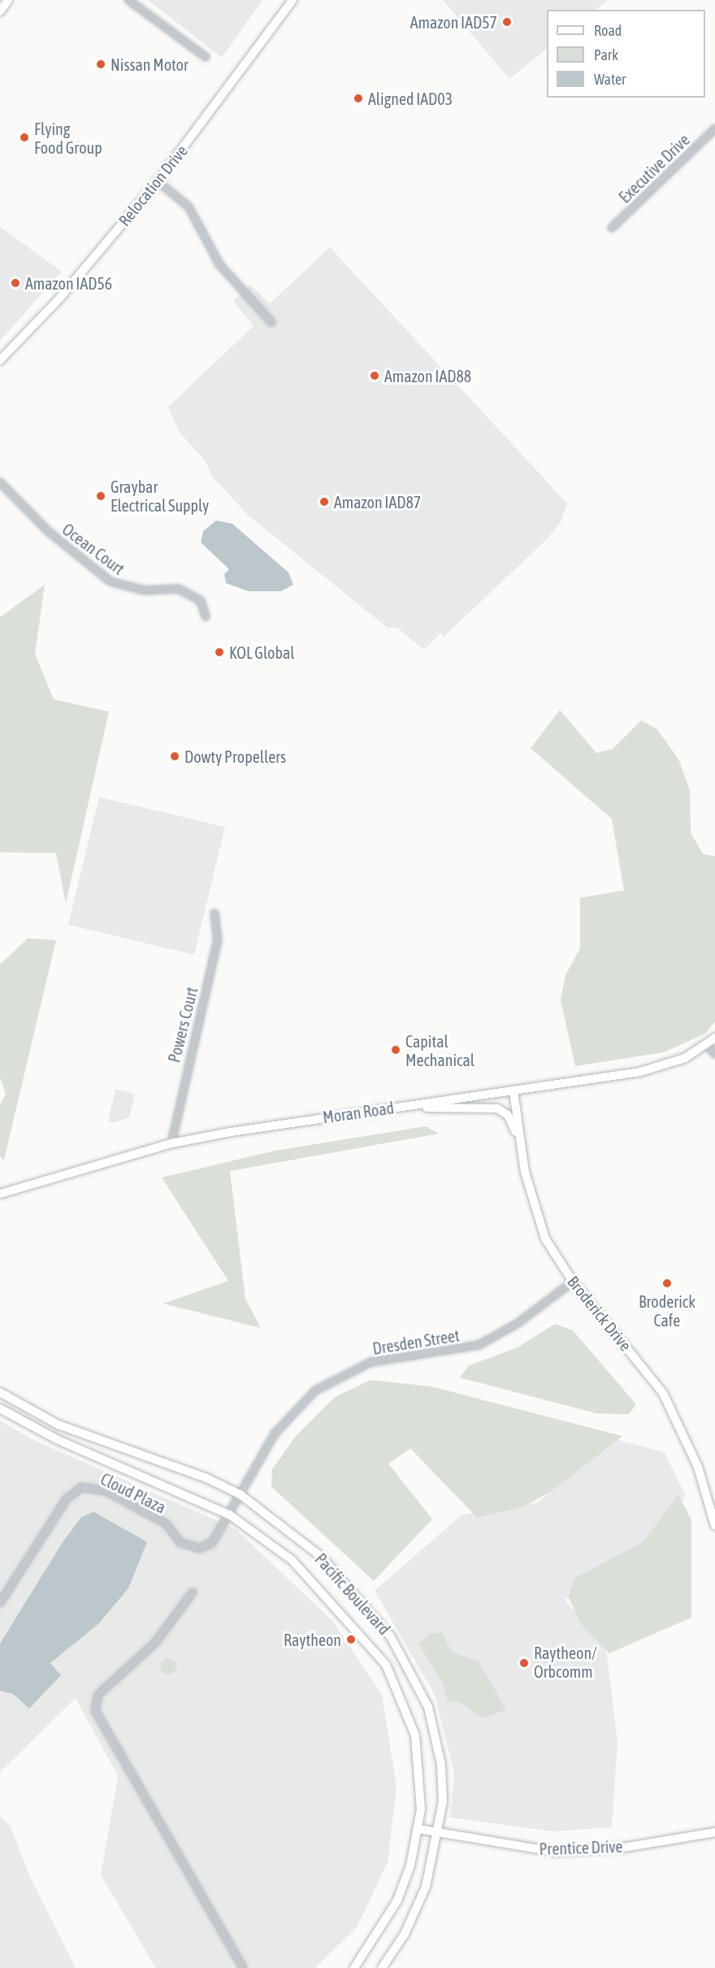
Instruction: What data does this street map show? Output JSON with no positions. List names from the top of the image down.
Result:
{
  "streets": {
    "street": [
      "Executive Drive",
      "Relocation Drive",
      "Ocean Court",
      "Powers Court",
      "Moran Road",
      "Broderick Drive",
      "Dresden Street",
      "Cloud Plaza",
      "Pacific Boulevard",
      "Prentice Drive"
    ]
  },
  "crossings": [
    ["Powers Court", "Moran Road"],
    ["Moran Road", "Broderick Drive"],
    ["Broderick Drive", "Dresden Street"],
    ["Dresden Street", "Cloud Plaza"],
    ["Dresden Street", "Pacific Boulevard"],
    ["Cloud Plaza", "Pacific Boulevard"],
    ["Pacific Boulevard", "Prentice Drive"]
  ],
  "places": [
    "Amazon IAD57",
    "Nissan Motor",
    "Aligned IAD03",
    "Flying Food Group",
    "Amazon IAD56",
    "Amazon IAD88",
    "Graybar Electrical Supply",
    "Amazon IAD87",
    "KOL Global",
    "Dowty Propellers",
    "Capital Mechanical",
    "Broderick Cafe",
    "Raytheon",
    "Raytheon/ Orbcomm"
  ],
  "legend": ["Road", "Park", "Water"]
}
